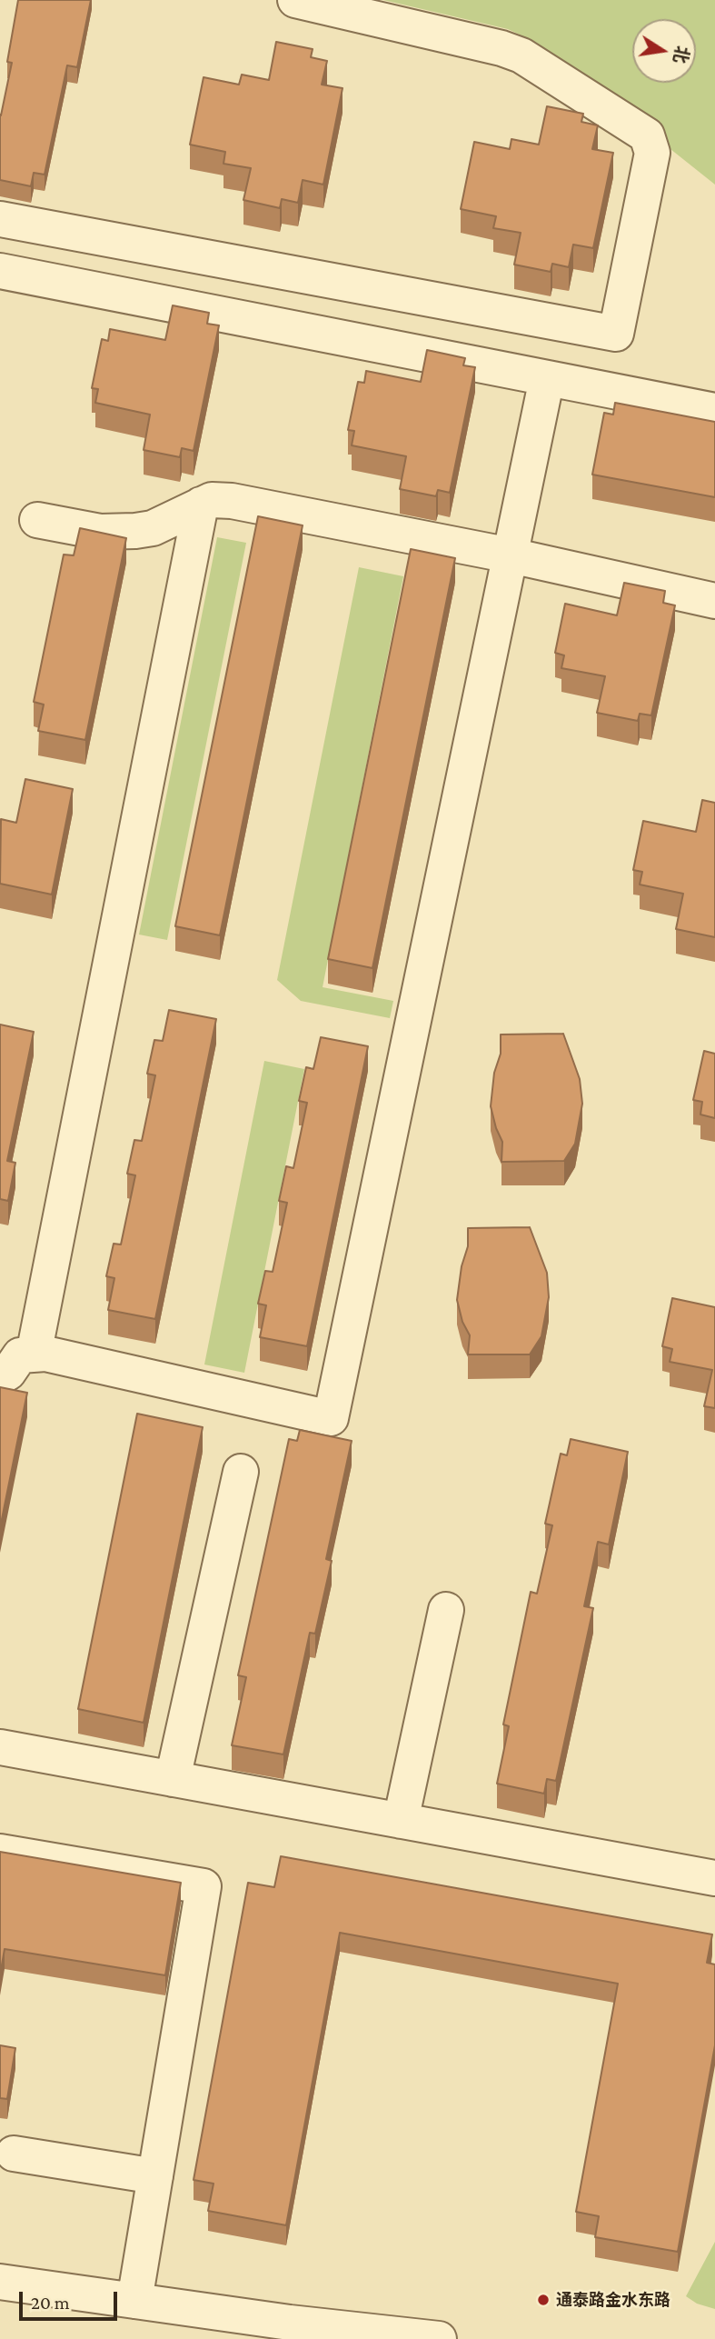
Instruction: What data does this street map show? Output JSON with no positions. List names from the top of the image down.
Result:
{
  "places": ["通泰路金水东路"],
  "scale_bar": "20 m",
  "north": "right"
}
